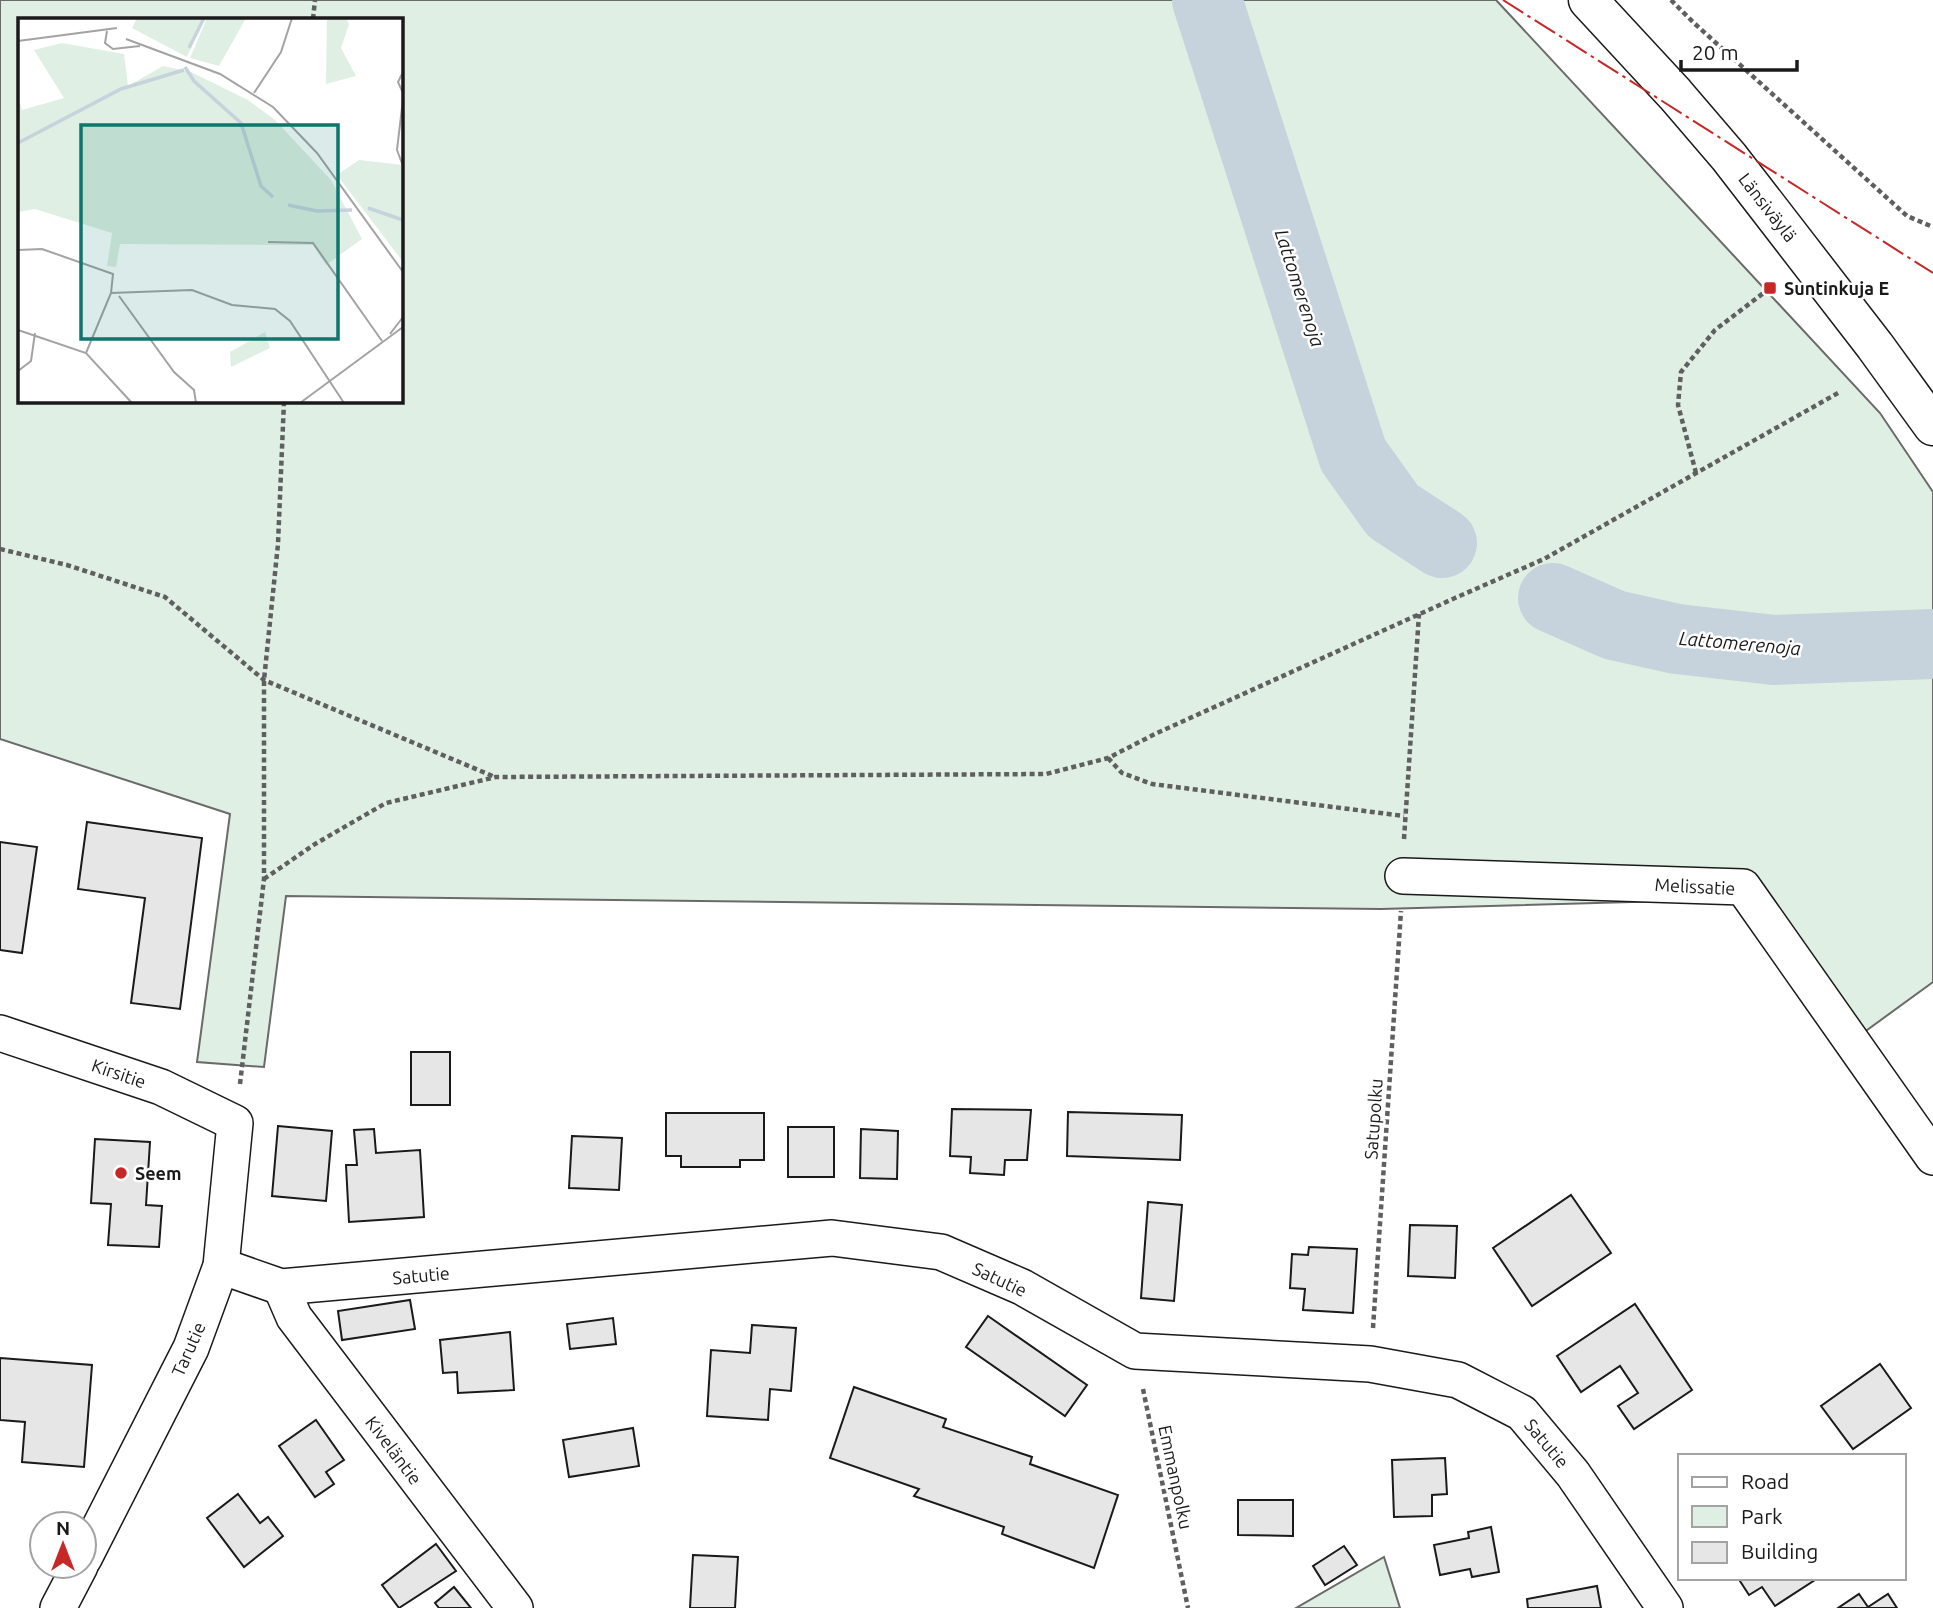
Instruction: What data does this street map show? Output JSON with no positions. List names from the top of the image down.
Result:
{
  "streets": {
    "main road": ["Länsiväylä"],
    "street": [
      "Melissatie",
      "Kirsitie",
      "Satutie",
      "Tarutie",
      "Kiveläntie"
    ],
    "path": ["Satupolku", "Emmanpolku"]
  },
  "crossings": [
    ["Melissatie", "Satupolku"],
    ["Kirsitie", "Tarutie"],
    ["Satupolku", "Satutie"],
    ["Satutie", "Tarutie"],
    ["Satutie", "Kiveläntie"],
    ["Satutie", "Emmanpolku"]
  ],
  "water": ["Lattomerenoja"],
  "places": {
    "transit": ["Suntinkuja E"],
    "other": ["Seem"]
  },
  "legend": ["Road", "Park", "Building"],
  "scale_bar": "20 m",
  "north": "top"
}
